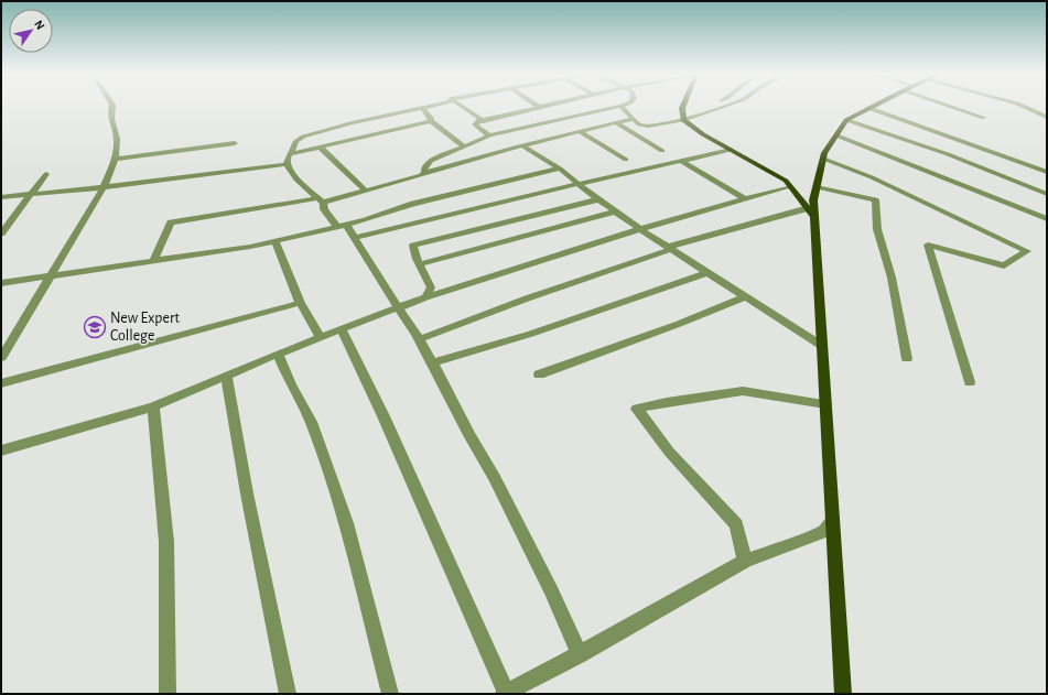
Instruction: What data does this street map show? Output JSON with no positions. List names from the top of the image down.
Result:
{
  "places": {
    "school or university": ["New Expert College"]
  },
  "north": "top right"
}
